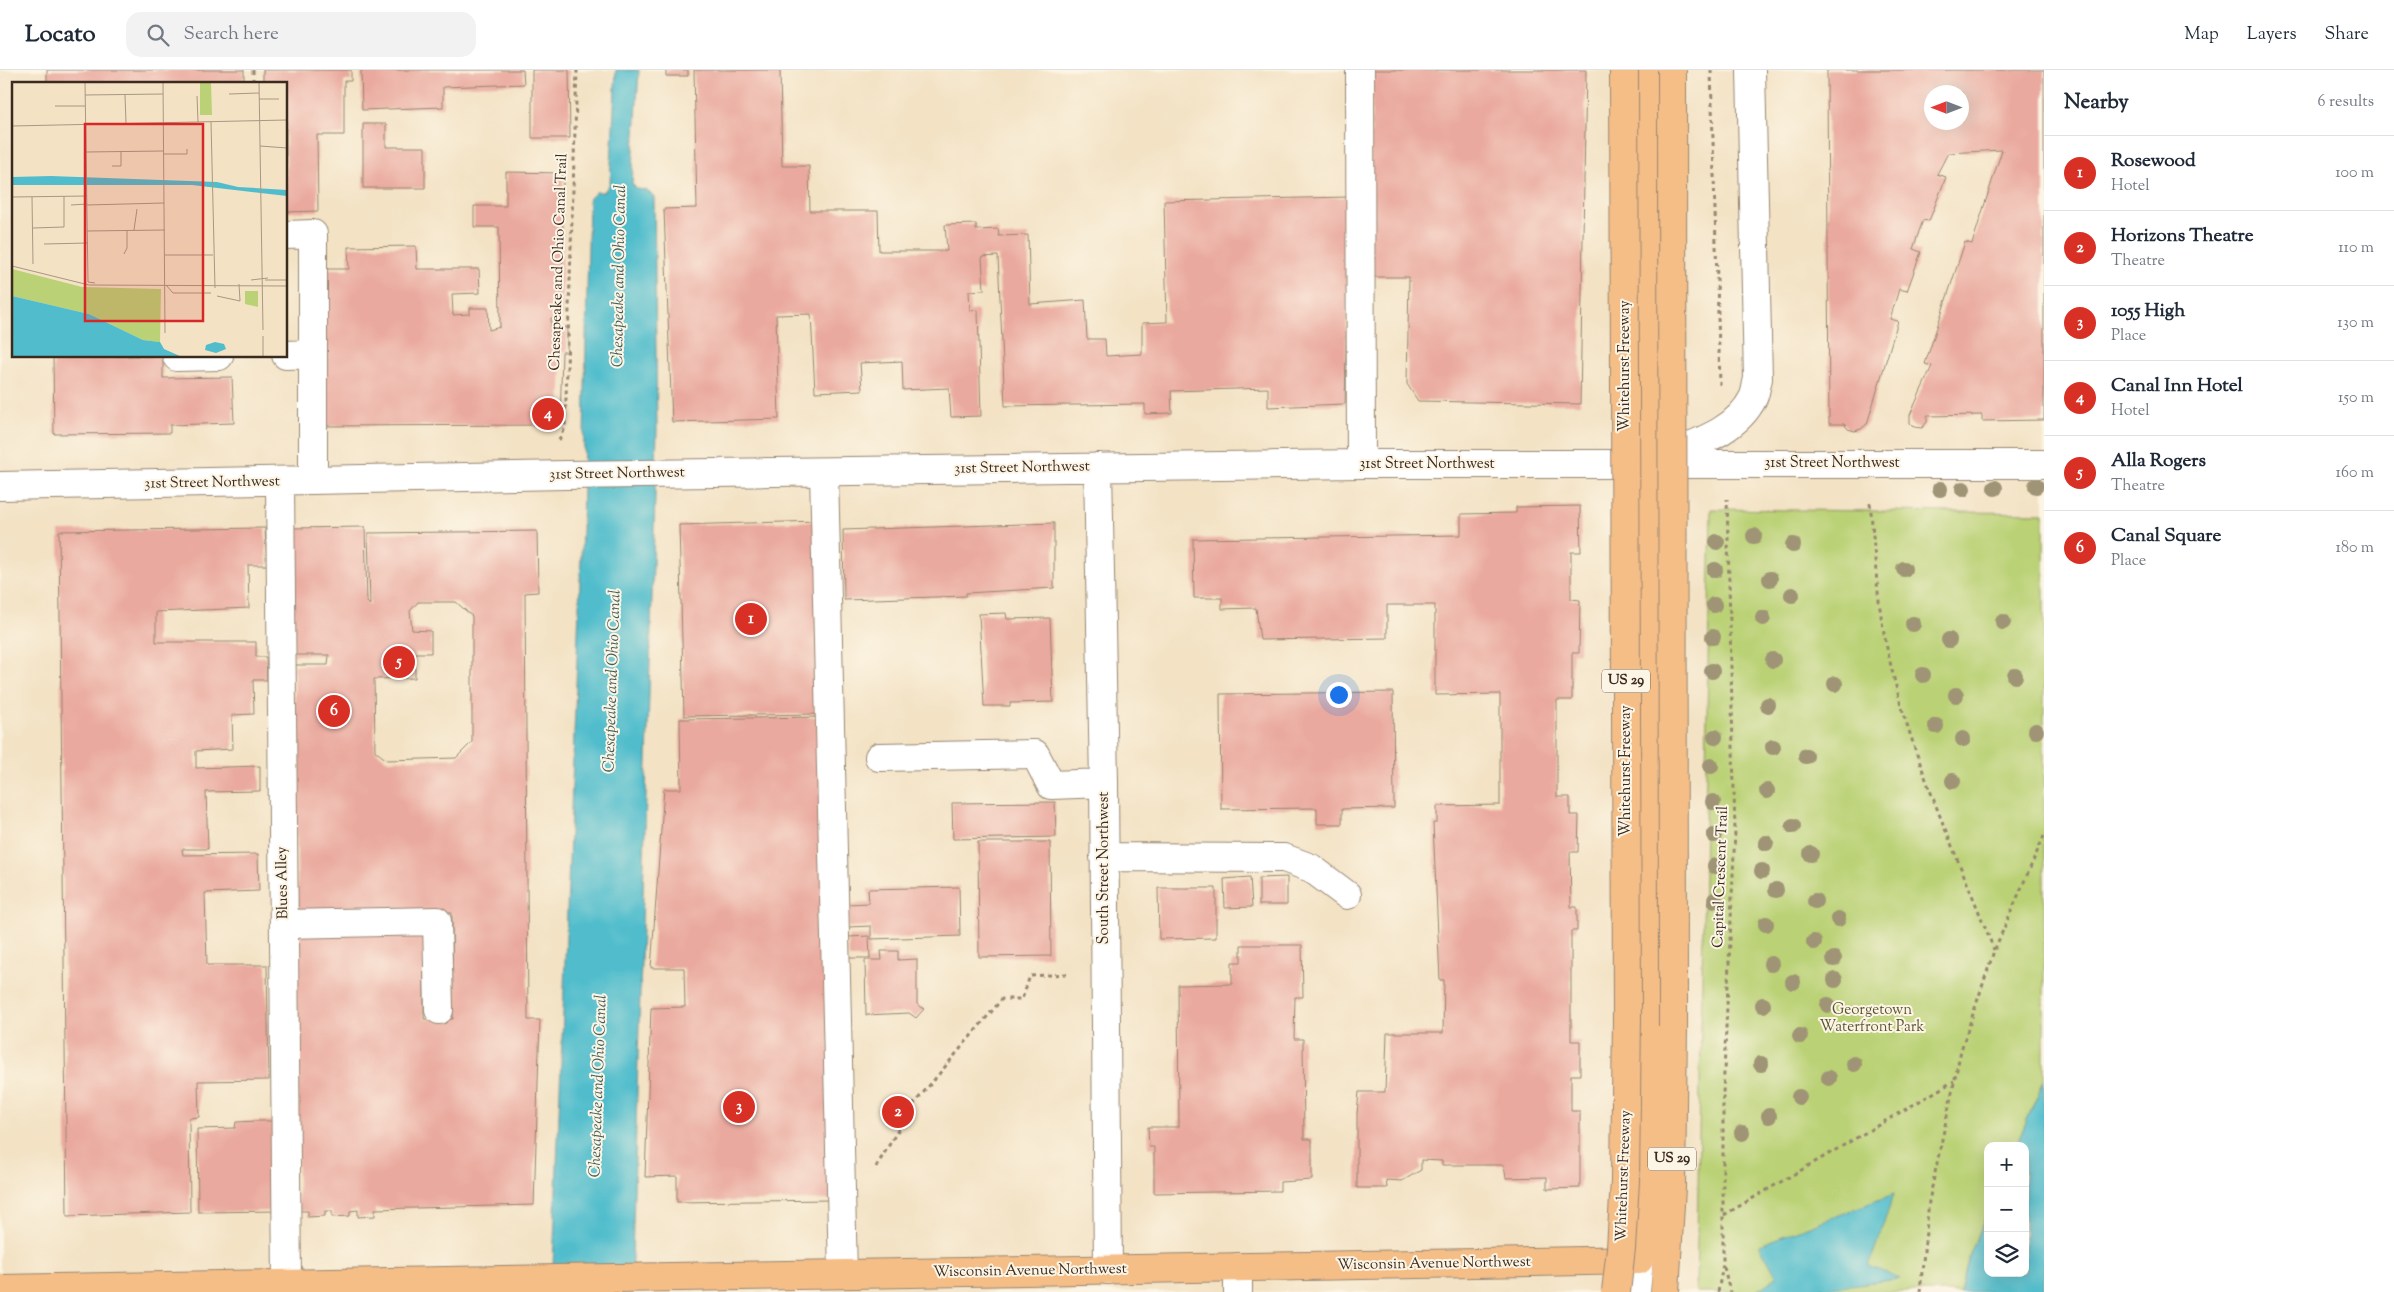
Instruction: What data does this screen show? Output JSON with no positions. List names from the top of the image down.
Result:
{
  "streets": {
    "main road": ["Whitehurst Freeway", "US 29", "Wisconsin Avenue Northwest"],
    "street": ["31st Street Northwest", "South Street Northwest", "Blues Alley"],
    "path": ["Chesapeake and Ohio Canal Trail", "Capital Crescent Trail"]
  },
  "crossings": [
    ["31st Street Northwest", "South Street Northwest"],
    ["31st Street Northwest", "Capital Crescent Trail"],
    ["31st Street Northwest", "Blues Alley"],
    ["South Street Northwest", "Wisconsin Avenue Northwest"],
    ["Blues Alley", "Wisconsin Avenue Northwest"]
  ],
  "water": ["Chesapeake and Ohio Canal"],
  "parks": ["Georgetown Waterfront Park"],
  "north": "left",
  "page": {
    "header": "Locato",
    "search": "Search here",
    "nav": ["Map", "Layers", "Share"],
    "heading": ["Nearby", "6 results"],
    "list": [
      {
        "mark": "1",
        "name": "Rosewood",
        "note": "Hotel",
        "value": "100 m"
      },
      {
        "mark": "2",
        "name": "Horizons Theatre",
        "note": "Theatre",
        "value": "110 m"
      },
      {
        "mark": "3",
        "name": "1055 High",
        "note": "Place",
        "value": "130 m"
      },
      {
        "mark": "4",
        "name": "Canal Inn Hotel",
        "note": "Hotel",
        "value": "150 m"
      },
      {
        "mark": "5",
        "name": "Alla Rogers",
        "note": "Theatre",
        "value": "160 m"
      },
      {
        "mark": "6",
        "name": "Canal Square",
        "note": "Place",
        "value": "180 m"
      }
    ],
    "pins": [
      "4",
      "1",
      "5",
      "6",
      "3",
      "2"
    ],
    "map_buttons": ["+", "−"]
  }
}
